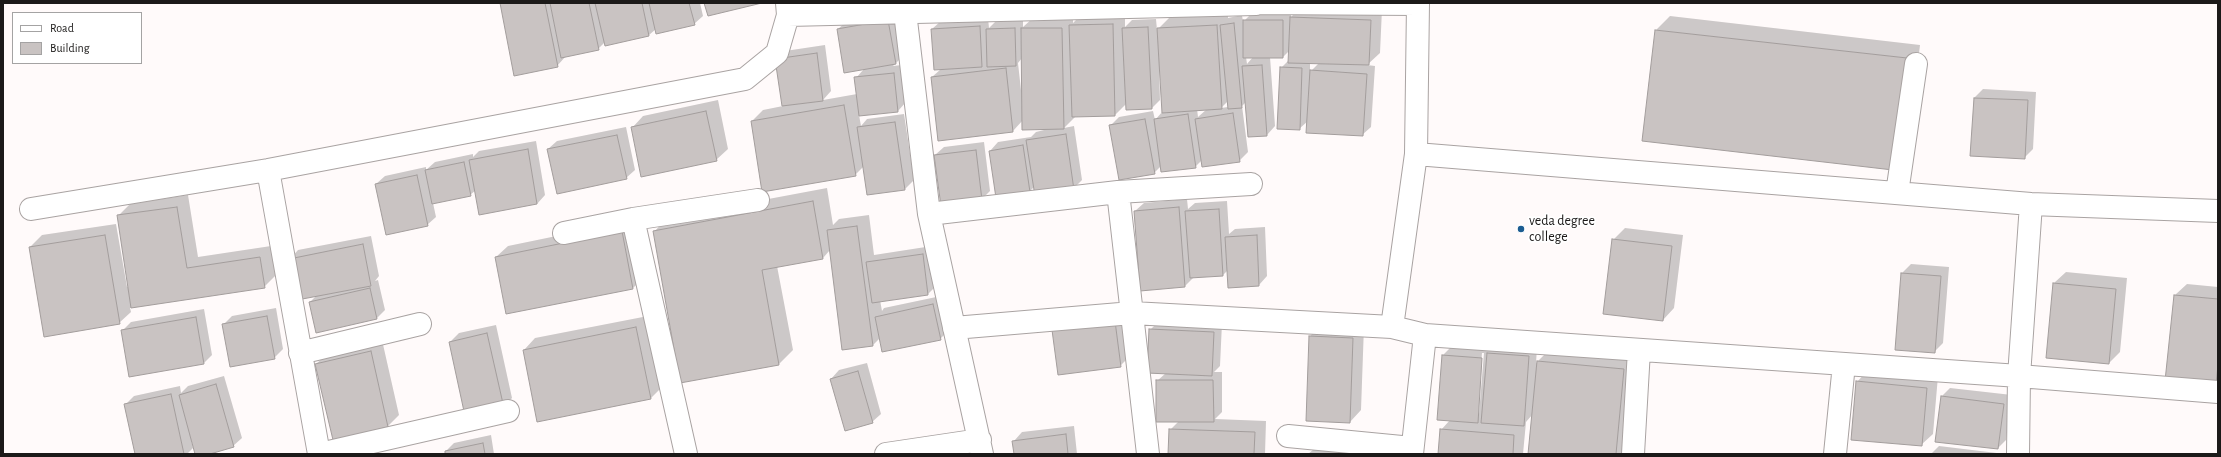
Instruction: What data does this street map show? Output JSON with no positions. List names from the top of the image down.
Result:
{
  "places": ["veda degree college"],
  "legend": ["Road", "Building"]
}
